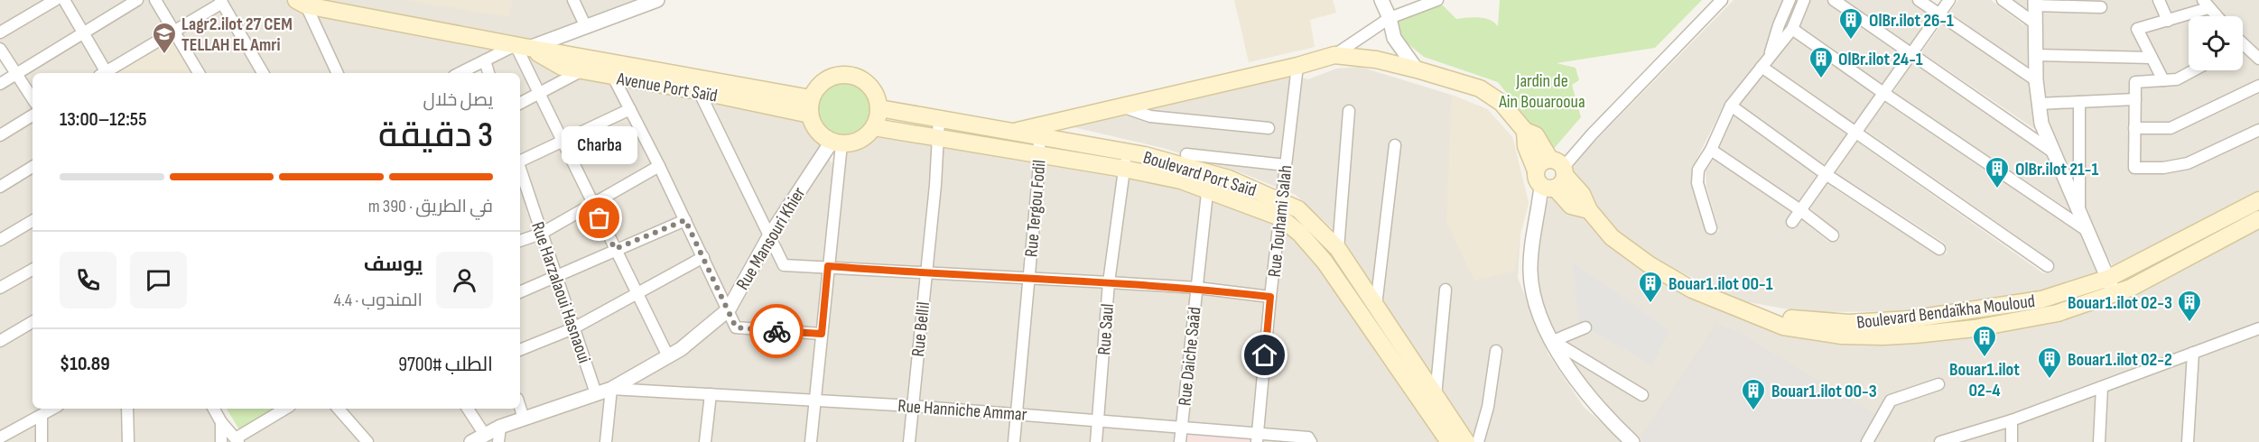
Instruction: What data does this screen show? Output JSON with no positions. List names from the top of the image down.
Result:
{
  "streets": {
    "main road": ["Avenue Port Saïd", "Boulevard Port Saïd", "Boulevard Bendaïkha Mouloud"],
    "street": [
      "Rue Tergou Fodil",
      "Rue Touhami Salah",
      "Rue Mansouri Khier",
      "Rue Harzalaoui Hasnaoui",
      "Rue Bellil",
      "Rue Saul",
      "Rue Daiche Saâd",
      "Rue Hanniche Ammar"
    ]
  },
  "crossings": [
    ["Avenue Port Saïd", "Boulevard Port Saïd"],
    ["Avenue Port Saïd", "Rue Mansouri Khier"],
    ["Boulevard Port Saïd", "Rue Tergou Fodil"],
    ["Boulevard Port Saïd", "Rue Mansouri Khier"],
    ["Boulevard Port Saïd", "Rue Bellil"],
    ["Boulevard Port Saïd", "Rue Saul"],
    ["Rue Tergou Fodil", "Rue Hanniche Ammar"],
    ["Rue Touhami Salah", "Rue Hanniche Ammar"],
    ["Rue Mansouri Khier", "Rue Harzalaoui Hasnaoui"],
    ["Rue Mansouri Khier", "Rue Hanniche Ammar"],
    ["Rue Bellil", "Rue Hanniche Ammar"],
    ["Rue Saul", "Rue Hanniche Ammar"],
    ["Rue Daiche Saâd", "Rue Hanniche Ammar"]
  ],
  "parks": ["Jardin de Ain Bouarooua"],
  "places": {
    "building": [
      "OlBr.ilot 26-1",
      "OlBr.ilot 24-1",
      "OlBr.ilot 21-1",
      "Bouar1.ilot 00-1",
      "Bouar1.ilot 02-3",
      "Bouar1.ilot 02-4",
      "Bouar1.ilot 02-2",
      "Bouar1.ilot 00-3"
    ],
    "school or university": ["Lagr2.ilot 27 CEM TELLAH EL Amri"],
    "other": ["Charba"]
  },
  "page": {
    "heading": ["3 دقيقة", "يصل خلال", "12:55–13:00"],
    "panel": [
      "يوسف",
      "المندوب · 4.4",
      "الطلب #9700",
      "$10.89"
    ],
    "bubble": "Charba",
    "bar": "في الطريق · 390 m"
  }
}
